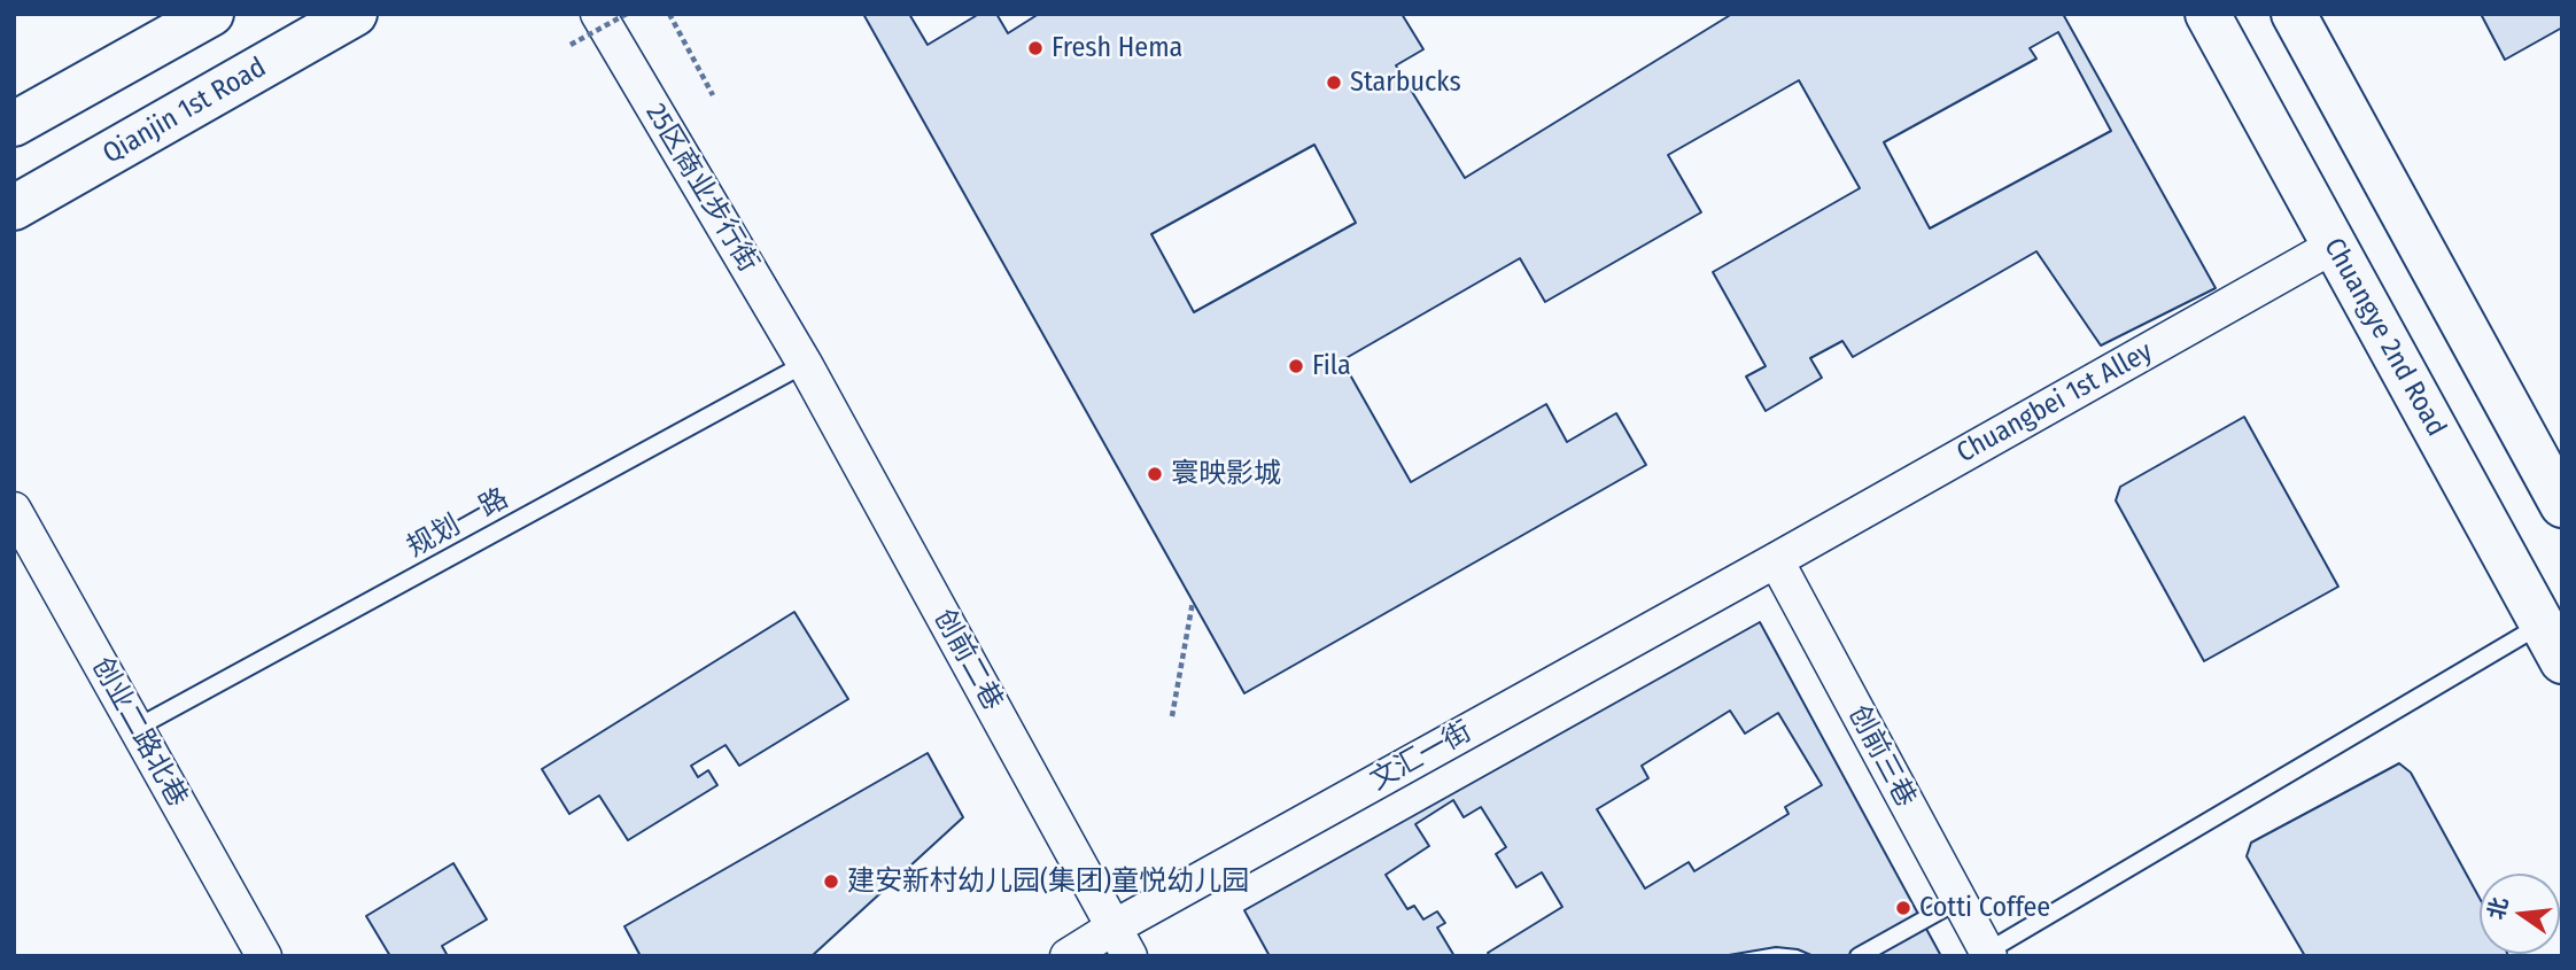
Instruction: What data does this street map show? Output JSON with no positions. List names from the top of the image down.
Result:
{
  "streets": {
    "main road": ["Qianjin 1st Road", "Chuangye 2nd Road"],
    "street": [
      "25区商业步行街",
      "Chuangbei 1st Alley",
      "创前二巷",
      "创业二路北巷",
      "文汇一街",
      "创前三巷"
    ],
    "lane": ["规划一路"]
  },
  "crossings": [
    ["25区商业步行街", "规划一路"],
    ["25区商业步行街", "创前二巷"],
    ["Chuangye 2nd Road", "Chuangbei 1st Alley"],
    ["Chuangbei 1st Alley", "文汇一街"],
    ["Chuangbei 1st Alley", "创前三巷"],
    ["规划一路", "创前二巷"],
    ["规划一路", "创业二路北巷"],
    ["创前二巷", "文汇一街"],
    ["文汇一街", "创前三巷"]
  ],
  "places": [
    "Fresh Hema",
    "Starbucks",
    "Fila",
    "寰映影城",
    "建安新村幼儿园(集团)童悦幼儿园",
    "Cotti Coffee"
  ],
  "north": "left"
}
